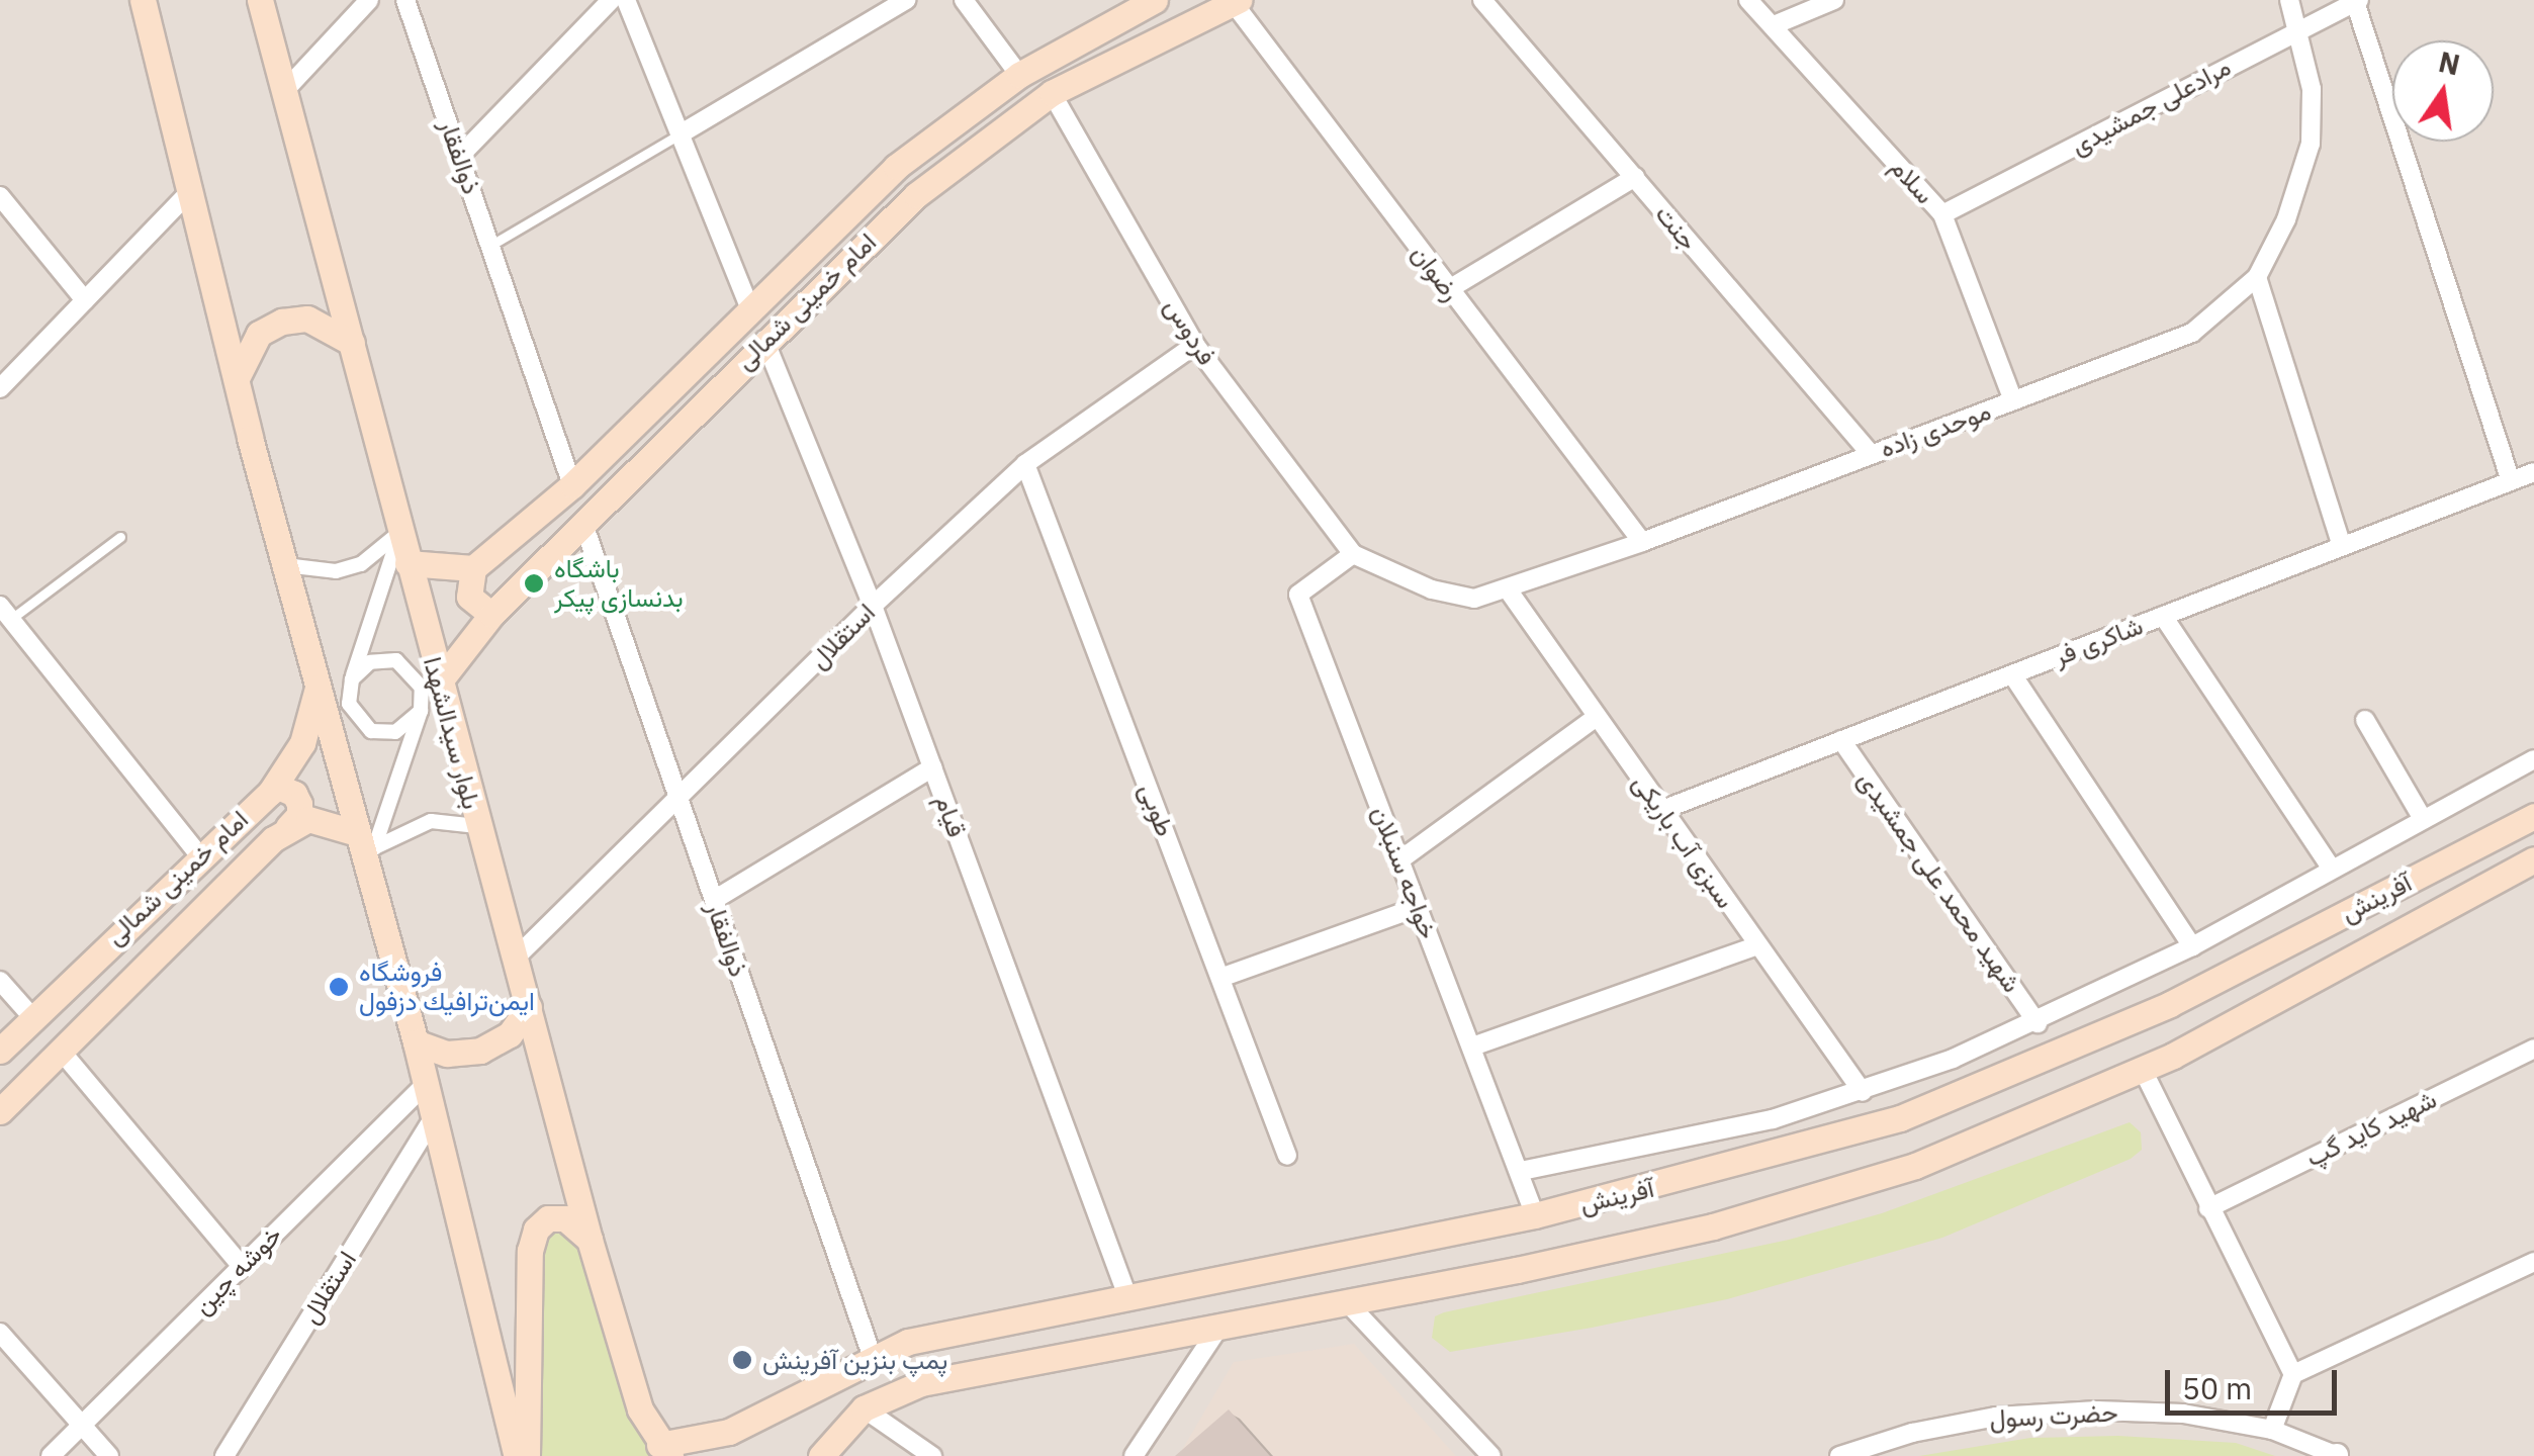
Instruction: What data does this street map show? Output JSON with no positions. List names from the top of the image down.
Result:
{
  "streets": {
    "main road": ["امام خمینی شمالی", "بلوار سیدالشهدا", "آفرینش"],
    "street": [
      "مرادعلی جمشیدی",
      "ذوالفقار",
      "سلام",
      "جنت",
      "رضوان",
      "فردوس",
      "موحدی زاده",
      "استقلال",
      "شاکری فر",
      "طوبی",
      "قیام",
      "سبزی آب باریکی",
      "خواجه سنبلان",
      "شهید محمد علی جمشیدی",
      "شهید کاید گپ",
      "خوشه چین",
      "حضرت رسول"
    ]
  },
  "crossings": [
    ["مرادعلی جمشیدی", "سلام"],
    ["مرادعلی جمشیدی", "موحدی زاده"],
    ["ذوالفقار", "امام خمینی شمالی"],
    ["ذوالفقار", "استقلال"],
    ["ذوالفقار", "آفرینش"],
    ["سلام", "موحدی زاده"],
    ["جنت", "موحدی زاده"],
    ["رضوان", "امام خمینی شمالی"],
    ["رضوان", "موحدی زاده"],
    ["امام خمینی شمالی", "فردوس"],
    ["امام خمینی شمالی", "بلوار سیدالشهدا"],
    ["امام خمینی شمالی", "قیام"],
    ["فردوس", "موحدی زاده"],
    ["فردوس", "استقلال"],
    ["فردوس", "خواجه سنبلان"],
    ["موحدی زاده", "سبزی آب باریکی"],
    ["موحدی زاده", "خواجه سنبلان"],
    ["استقلال", "بلوار سیدالشهدا"],
    ["استقلال", "طوبی"],
    ["استقلال", "قیام"],
    ["شاکری فر", "سبزی آب باریکی"],
    ["شاکری فر", "شهید محمد علی جمشیدی"],
    ["بلوار سیدالشهدا", "آفرینش"],
    ["قیام", "آفرینش"],
    ["خواجه سنبلان", "آفرینش"]
  ],
  "places": ["باشگاه بدنسازی پیکر", "فروشگاه ايمن‌ترافيك دزفول", "پمپ بنزین آفرینش"],
  "scale_bar": "50 m",
  "north": "top"
}
